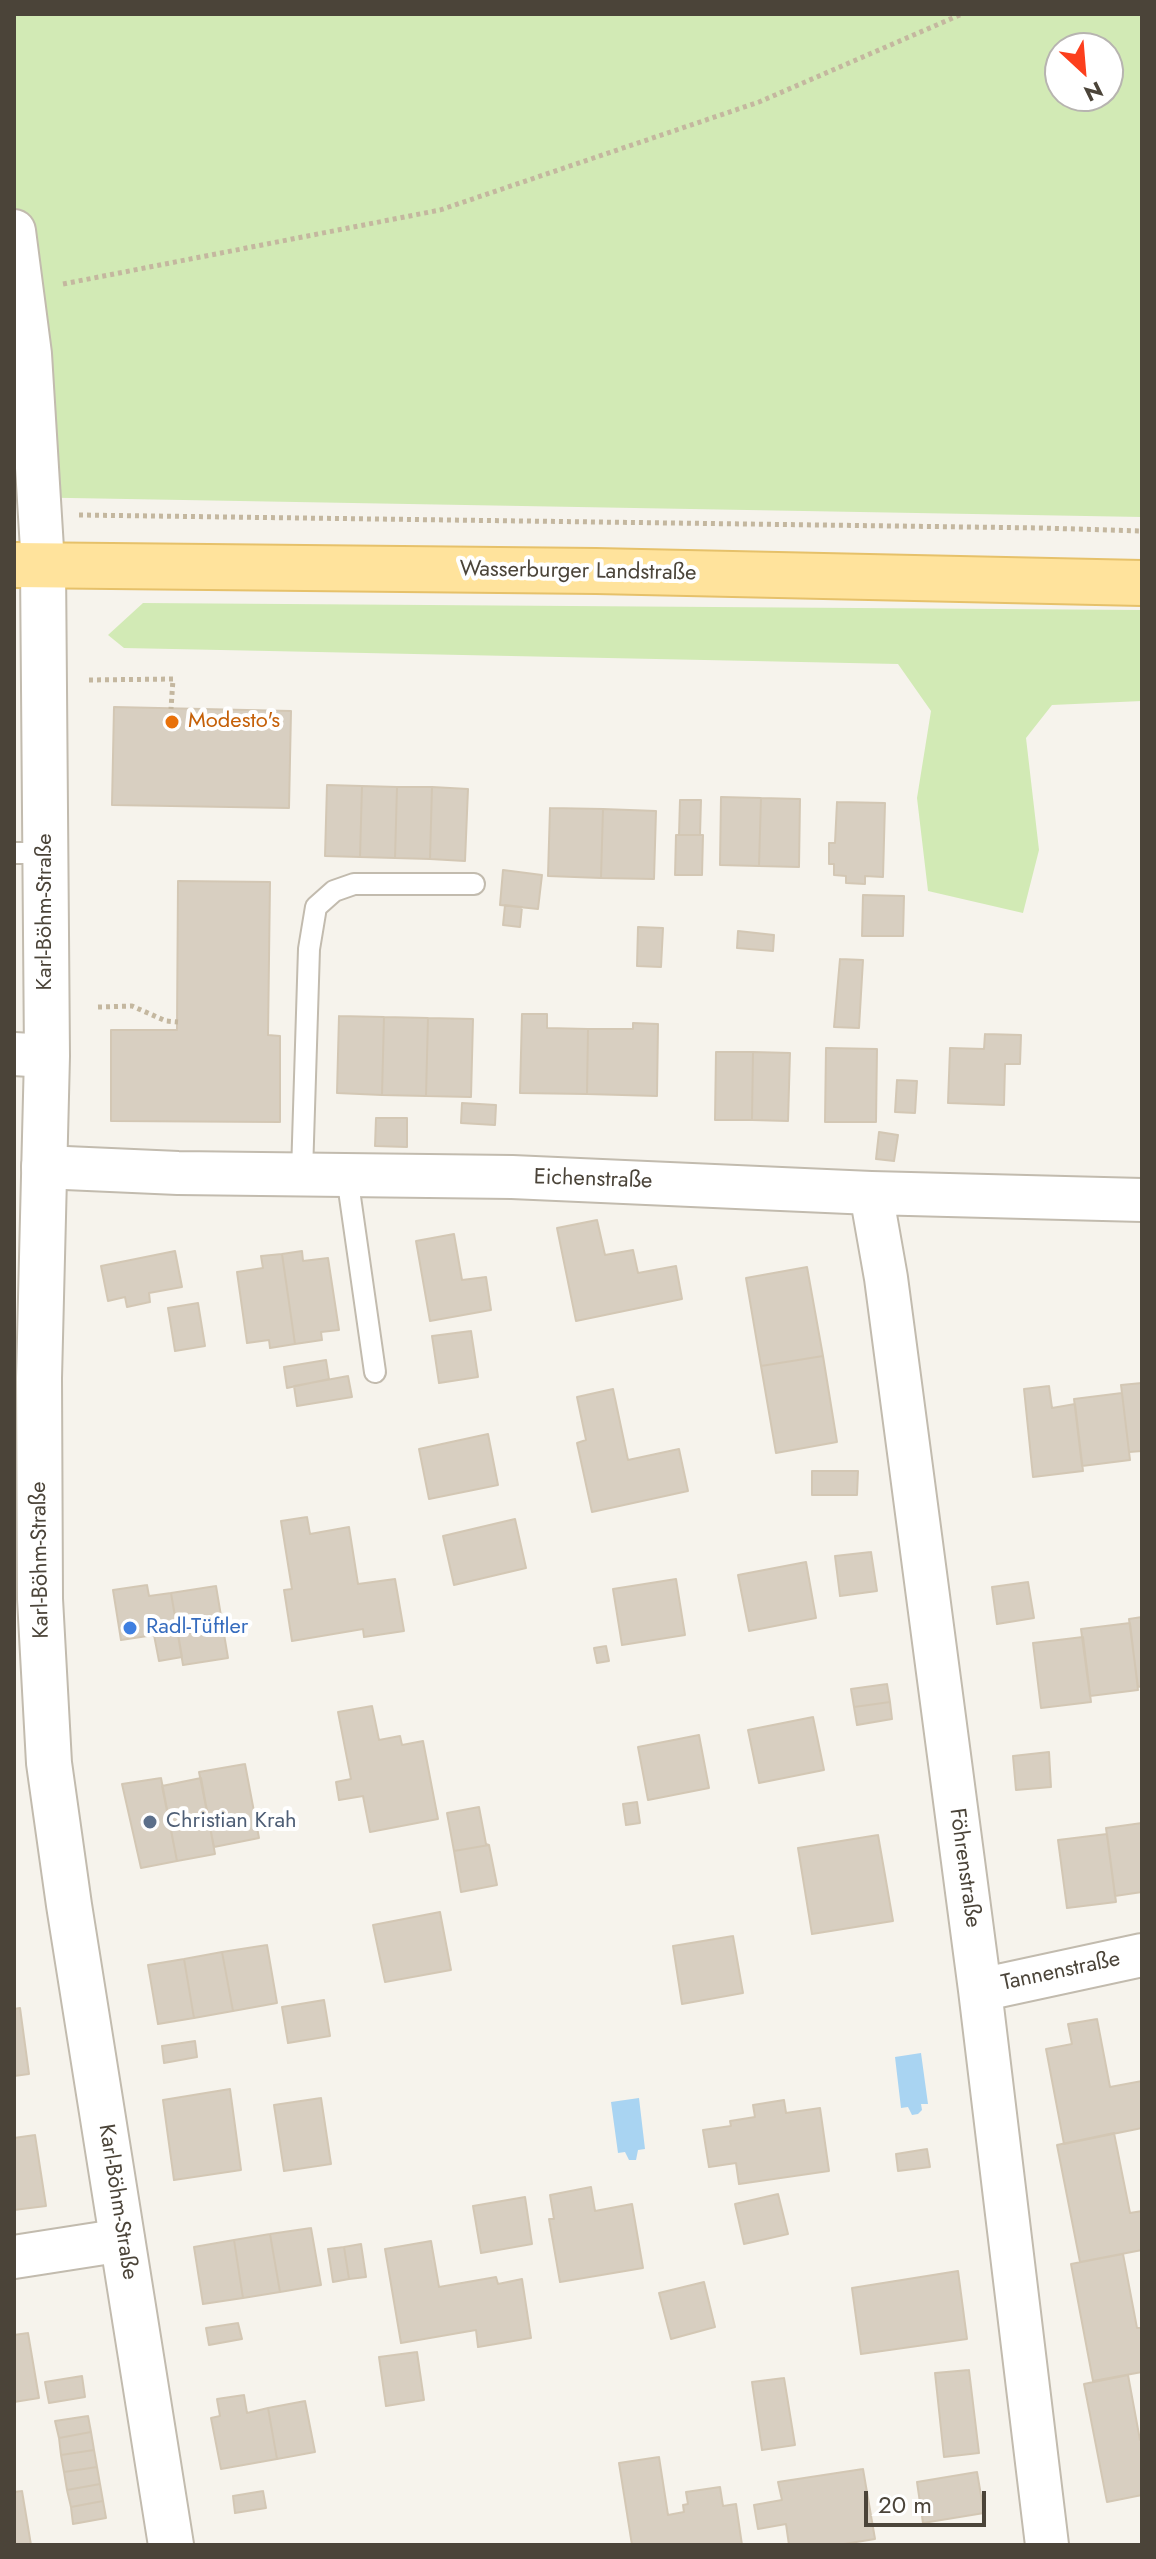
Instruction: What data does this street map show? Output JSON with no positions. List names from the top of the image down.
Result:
{
  "streets": {
    "main road": ["Wasserburger Landstraße"],
    "street": [
      "Karl-Böhm-Straße",
      "Eichenstraße",
      "Föhrenstraße",
      "Tannenstraße"
    ]
  },
  "crossings": [
    ["Wasserburger Landstraße", "Karl-Böhm-Straße"],
    ["Karl-Böhm-Straße", "Eichenstraße"],
    ["Eichenstraße", "Föhrenstraße"],
    ["Föhrenstraße", "Tannenstraße"]
  ],
  "places": ["Modesto's", "Radl-Tüftler", "Christian Krah"],
  "scale_bar": "20 m",
  "north": "bottom right"
}
